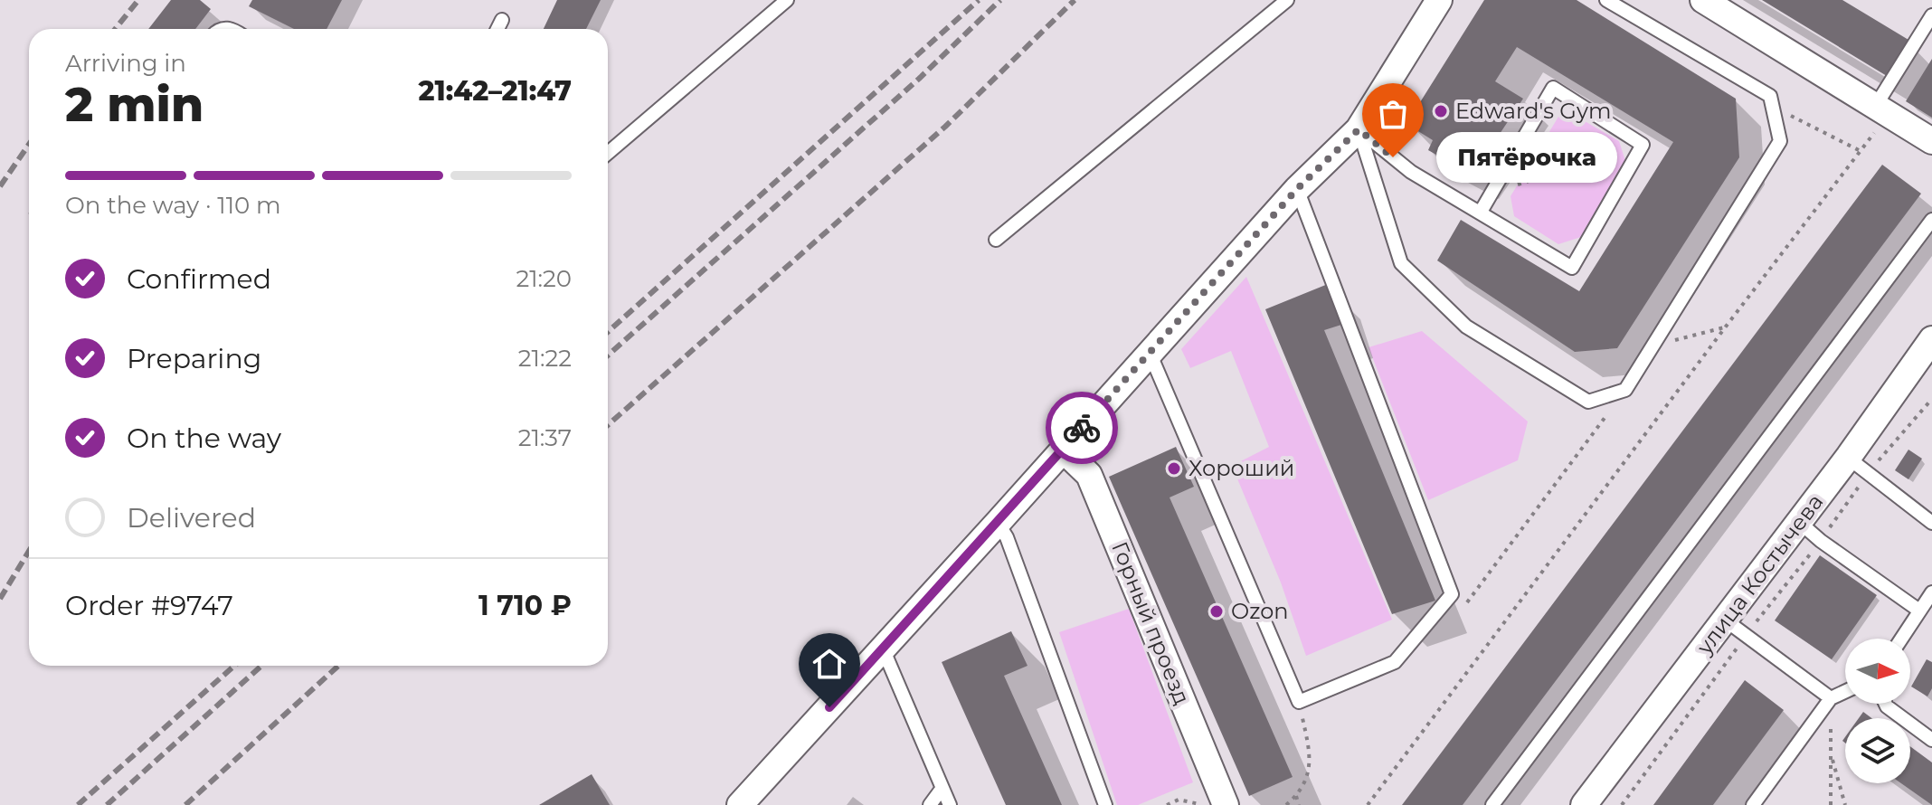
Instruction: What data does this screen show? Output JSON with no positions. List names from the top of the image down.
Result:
{
  "streets": {
    "street": ["улица Костычева", "Горный проезд"]
  },
  "places": [
    "Edward's Gym",
    "Пятёрочка",
    "Хороший",
    "Ozon"
  ],
  "north": "right",
  "page": {
    "heading": ["2 min", "Arriving in", "21:42–21:47"],
    "panel": ["Order #9747", "1 710 ₽"],
    "bubble": "Пятёрочка",
    "bar": "On the way · 110 m",
    "list": [
      ["Confirmed", "21:20"],
      ["Preparing", "21:22"],
      ["On the way", "21:37"],
      "Delivered"
    ]
  }
}
